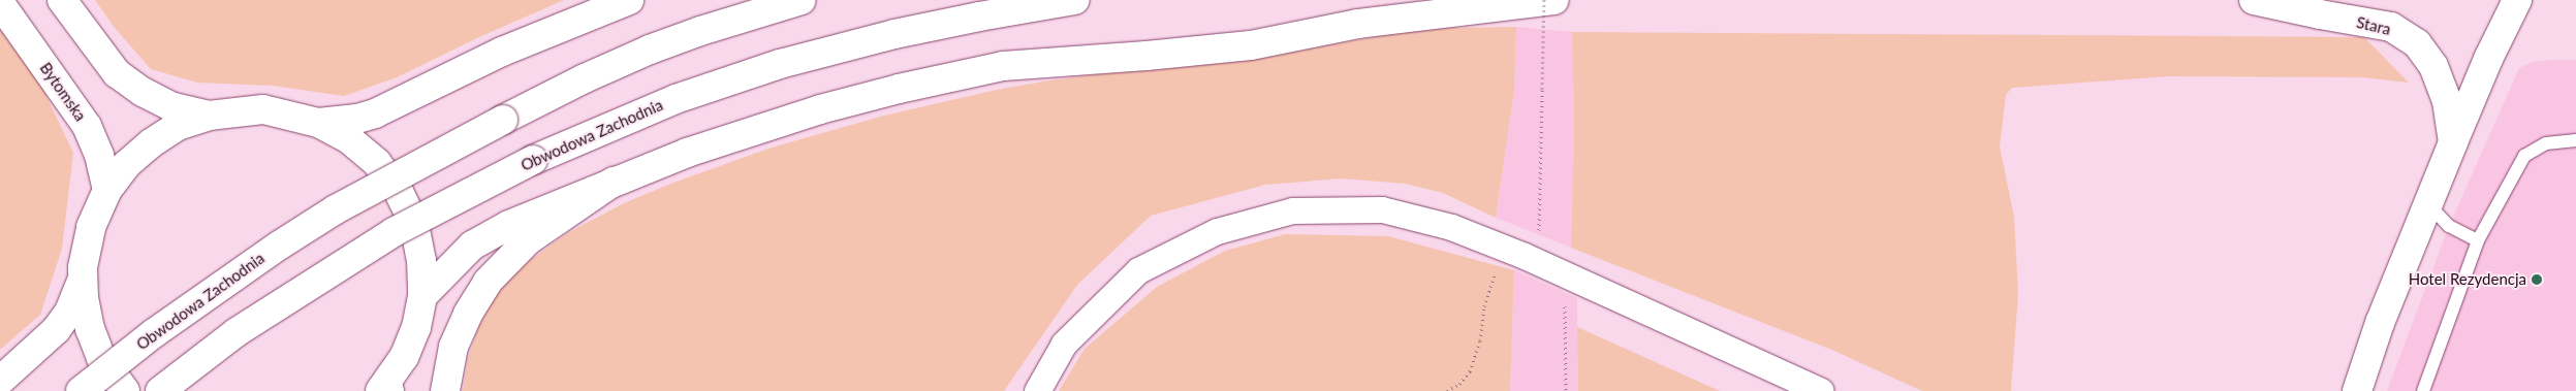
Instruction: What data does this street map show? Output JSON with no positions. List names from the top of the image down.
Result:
{
  "streets": {
    "main road": ["Stara", "Bytomska", "Obwodowa Zachodnia"]
  },
  "places": ["Hotel Rezydencja"]
}
